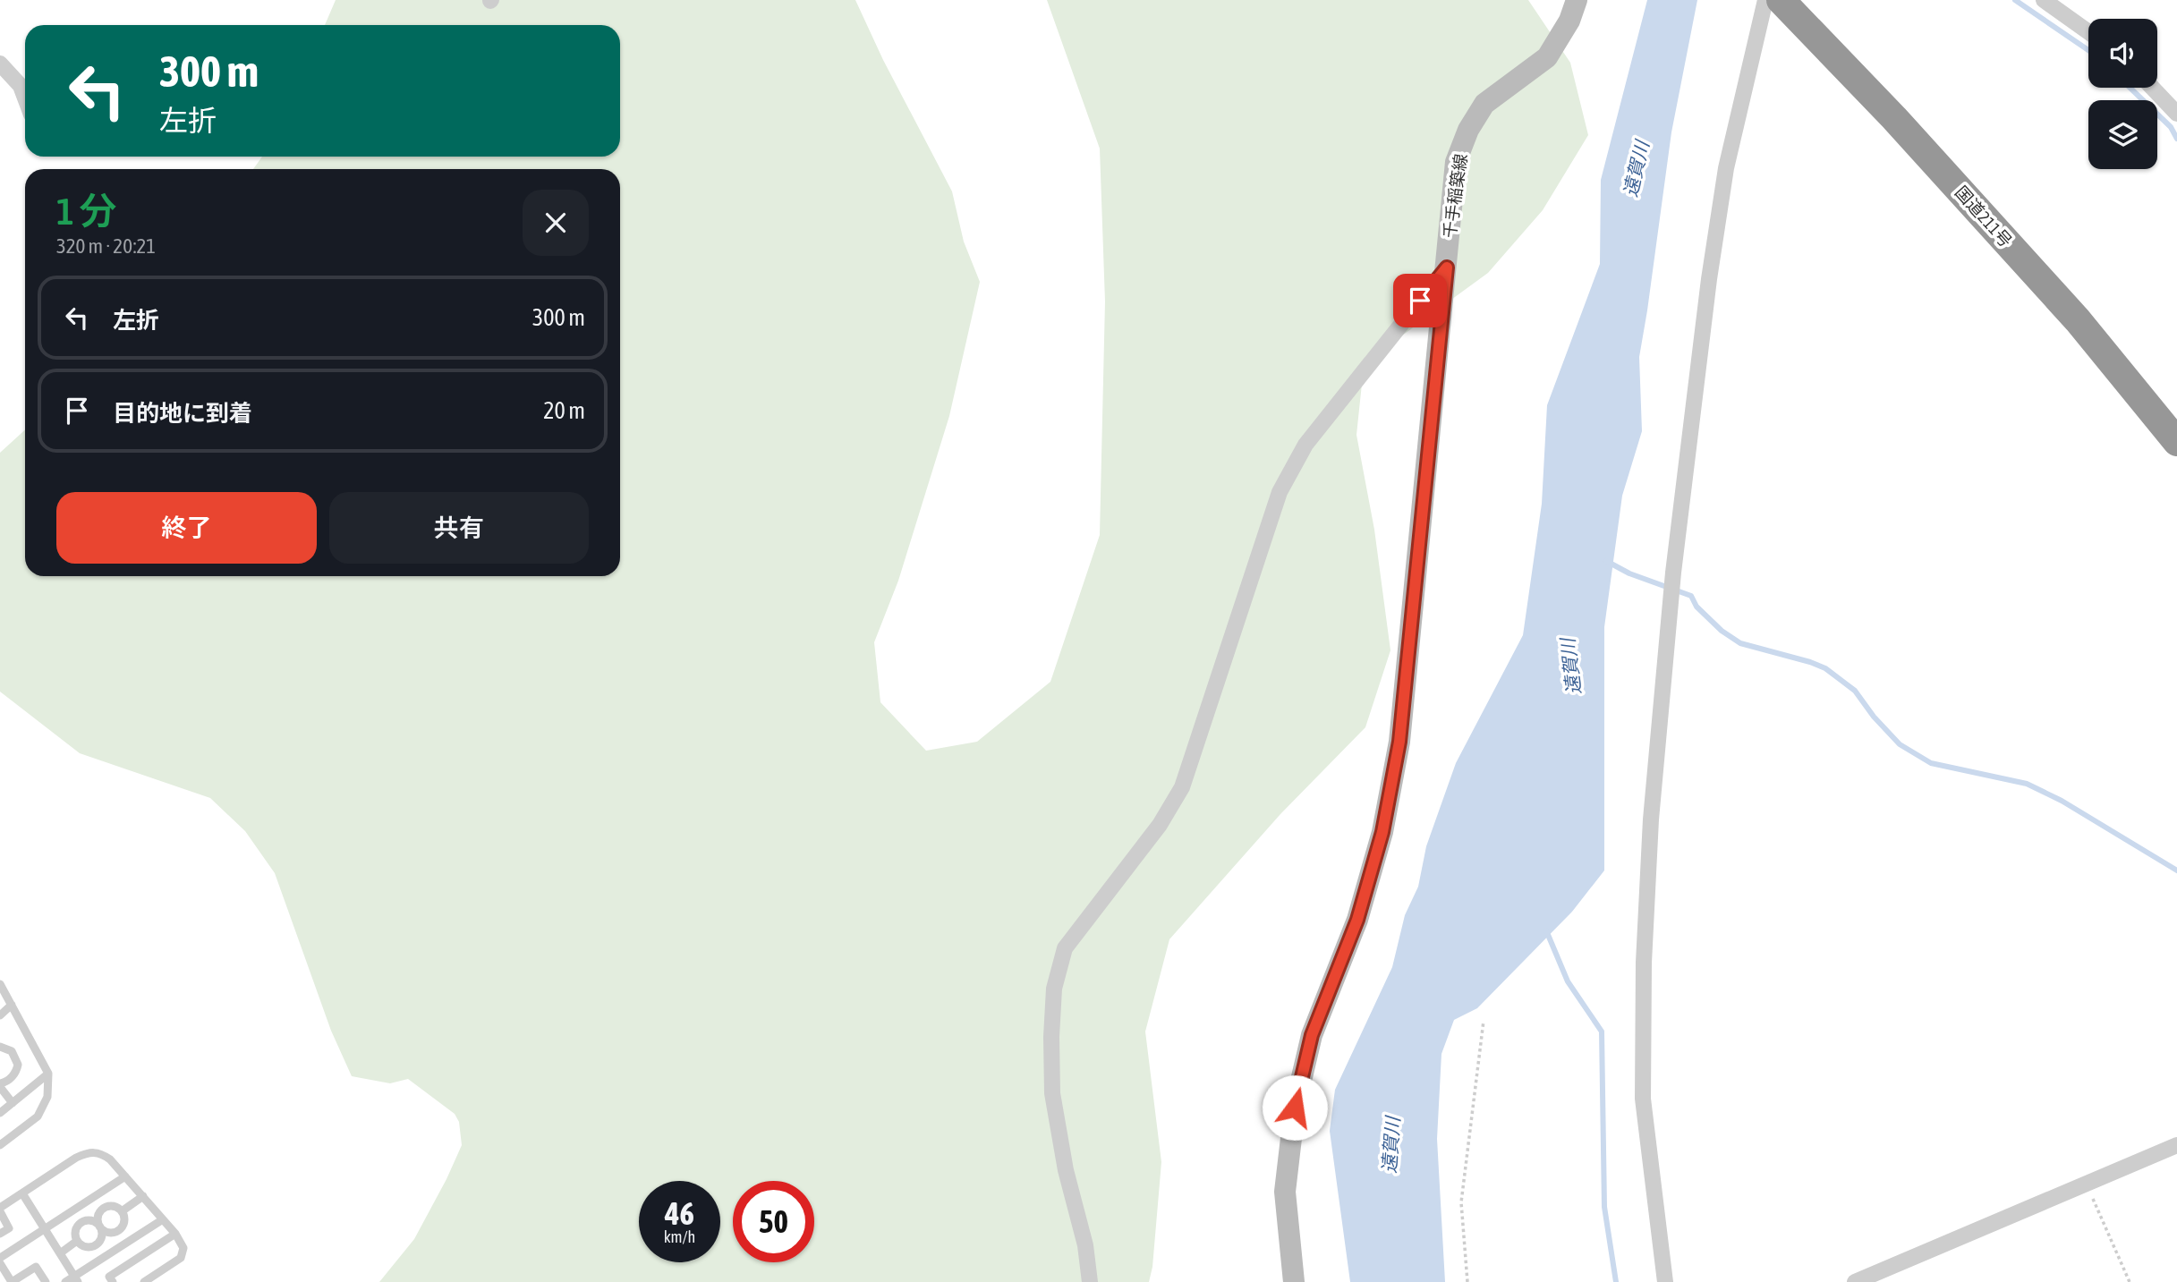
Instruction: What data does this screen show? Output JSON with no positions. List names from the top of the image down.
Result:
{
  "streets": {
    "highway": ["国道211号"],
    "main road": ["千手稲築線"]
  },
  "water": ["遠賀川"],
  "page": {
    "turn": ["300 m", "左折"],
    "heading": ["1 分", "320 m · 20:21"],
    "list": [
      {
        "name": "左折",
        "value": "300 m"
      },
      {
        "name": "目的地に到着",
        "value": "20 m"
      }
    ],
    "buttons": ["終了", "共有"],
    "speed": "46 km/h",
    "limit": "50"
  }
}
